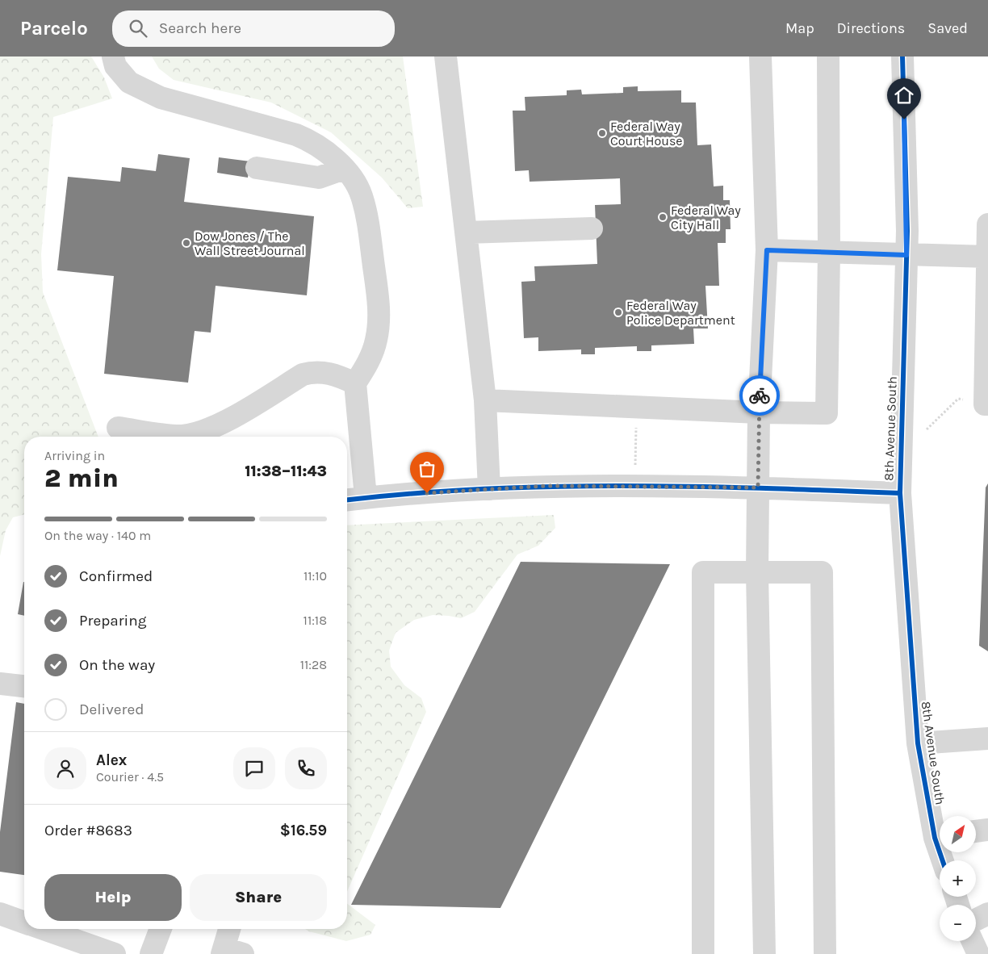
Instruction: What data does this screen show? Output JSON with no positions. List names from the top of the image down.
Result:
{
  "streets": {
    "street": ["8th Avenue South"]
  },
  "places": [
    "Federal Way Court House",
    "Federal Way City Hall",
    "Dow Jones / The Wall Street Journal",
    "Federal Way Police Department"
  ],
  "north": "top right",
  "page": {
    "header": "Parcelo",
    "search": "Search here",
    "nav": ["Map", "Directions", "Saved"],
    "heading": ["2 min", "Arriving in", "11:38–11:43"],
    "panel": [
      "Alex",
      "Courier · 4.5",
      "Order #8683",
      "$16.59"
    ],
    "bar": "On the way · 140 m",
    "list": [
      ["Confirmed", "11:10"],
      ["Preparing", "11:18"],
      ["On the way", "11:28"],
      "Delivered"
    ],
    "map_buttons": ["+", "−"],
    "buttons": ["Help", "Share"]
  }
}
